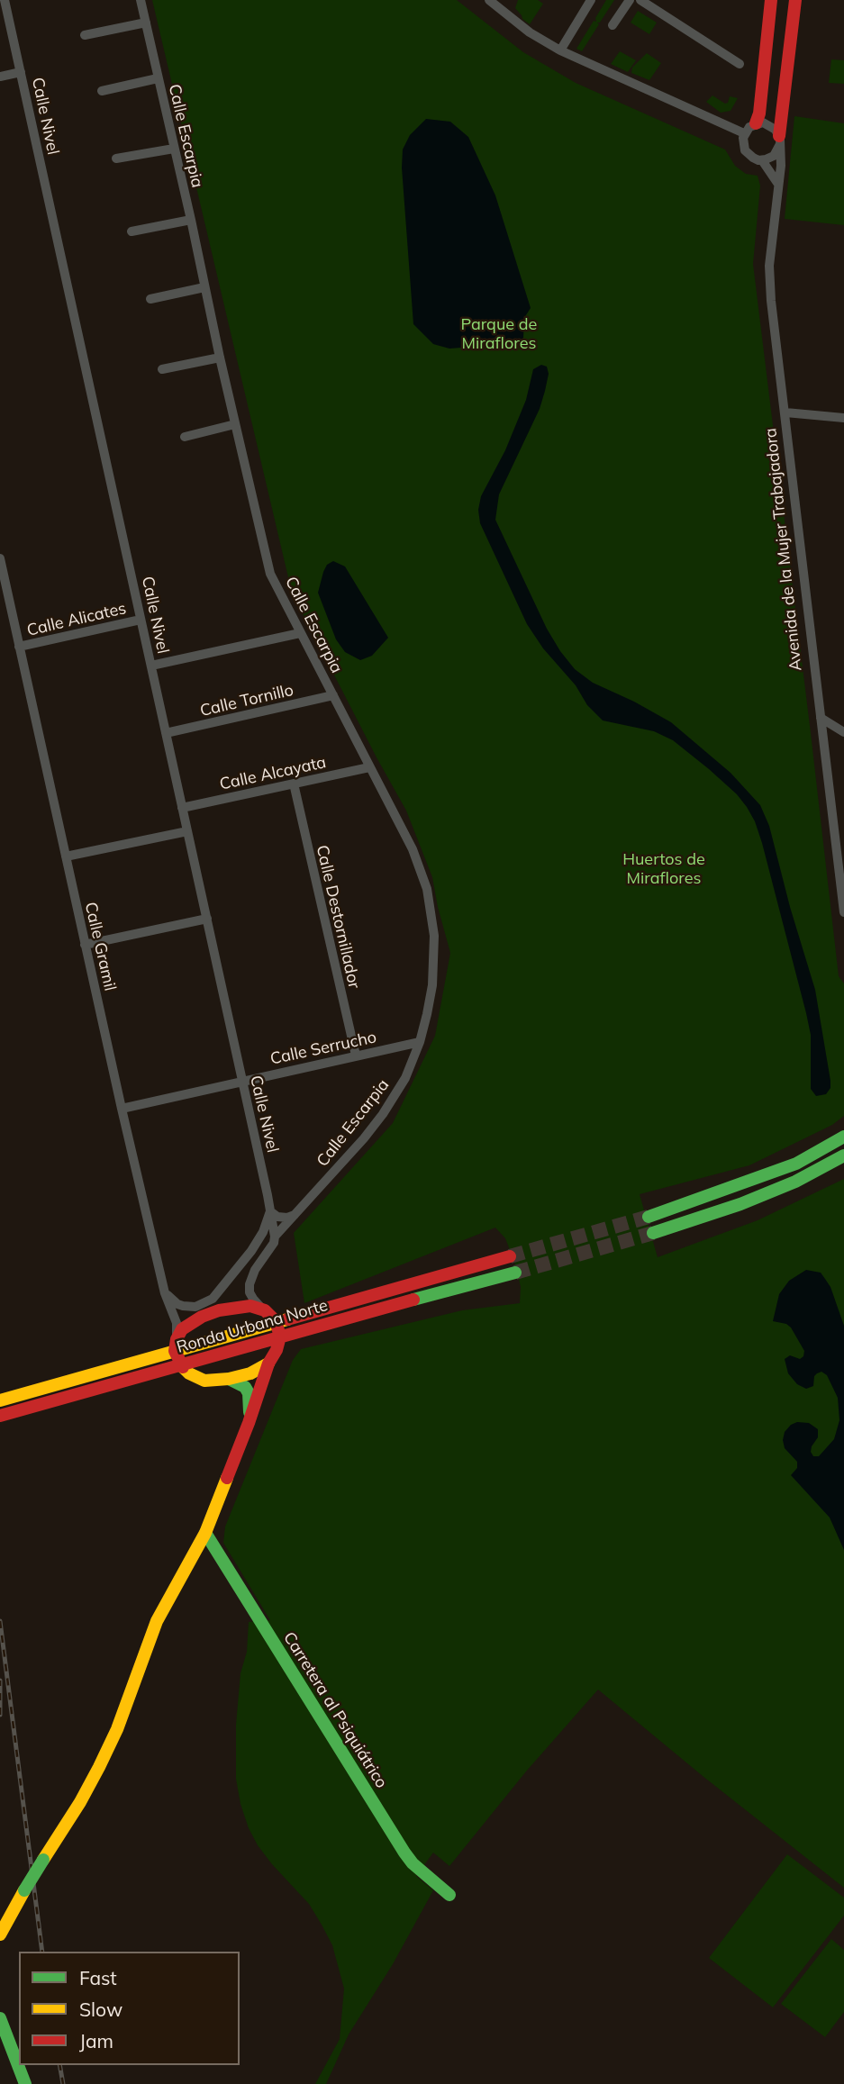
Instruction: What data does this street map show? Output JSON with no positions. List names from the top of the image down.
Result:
{
  "streets": {
    "street": [
      "Calle Nivel",
      "Calle Escarpia",
      "Avenida de la Mujer Trabajadora",
      "Calle Alicates",
      "Calle Tornillo",
      "Calle Alcayata",
      "Calle Destornillador",
      "Calle Gramil",
      "Calle Serrucho",
      "Ronda Urbana Norte",
      "Carretera al Psiquiátrico"
    ]
  },
  "crossings": [
    ["Calle Nivel", "Calle Escarpia"],
    ["Calle Nivel", "Calle Alicates"],
    ["Calle Nivel", "Calle Tornillo"],
    ["Calle Nivel", "Calle Alcayata"],
    ["Calle Nivel", "Calle Serrucho"],
    ["Calle Escarpia", "Calle Tornillo"],
    ["Calle Escarpia", "Calle Alcayata"],
    ["Calle Escarpia", "Calle Serrucho"],
    ["Calle Alicates", "Calle Gramil"],
    ["Calle Alcayata", "Calle Destornillador"],
    ["Calle Destornillador", "Calle Serrucho"],
    ["Calle Gramil", "Calle Serrucho"],
    ["Calle Gramil", "Ronda Urbana Norte"]
  ],
  "parks": ["Parque de Miraflores", "Huertos de Miraflores"],
  "legend": ["Fast", "Slow", "Jam"]
}
